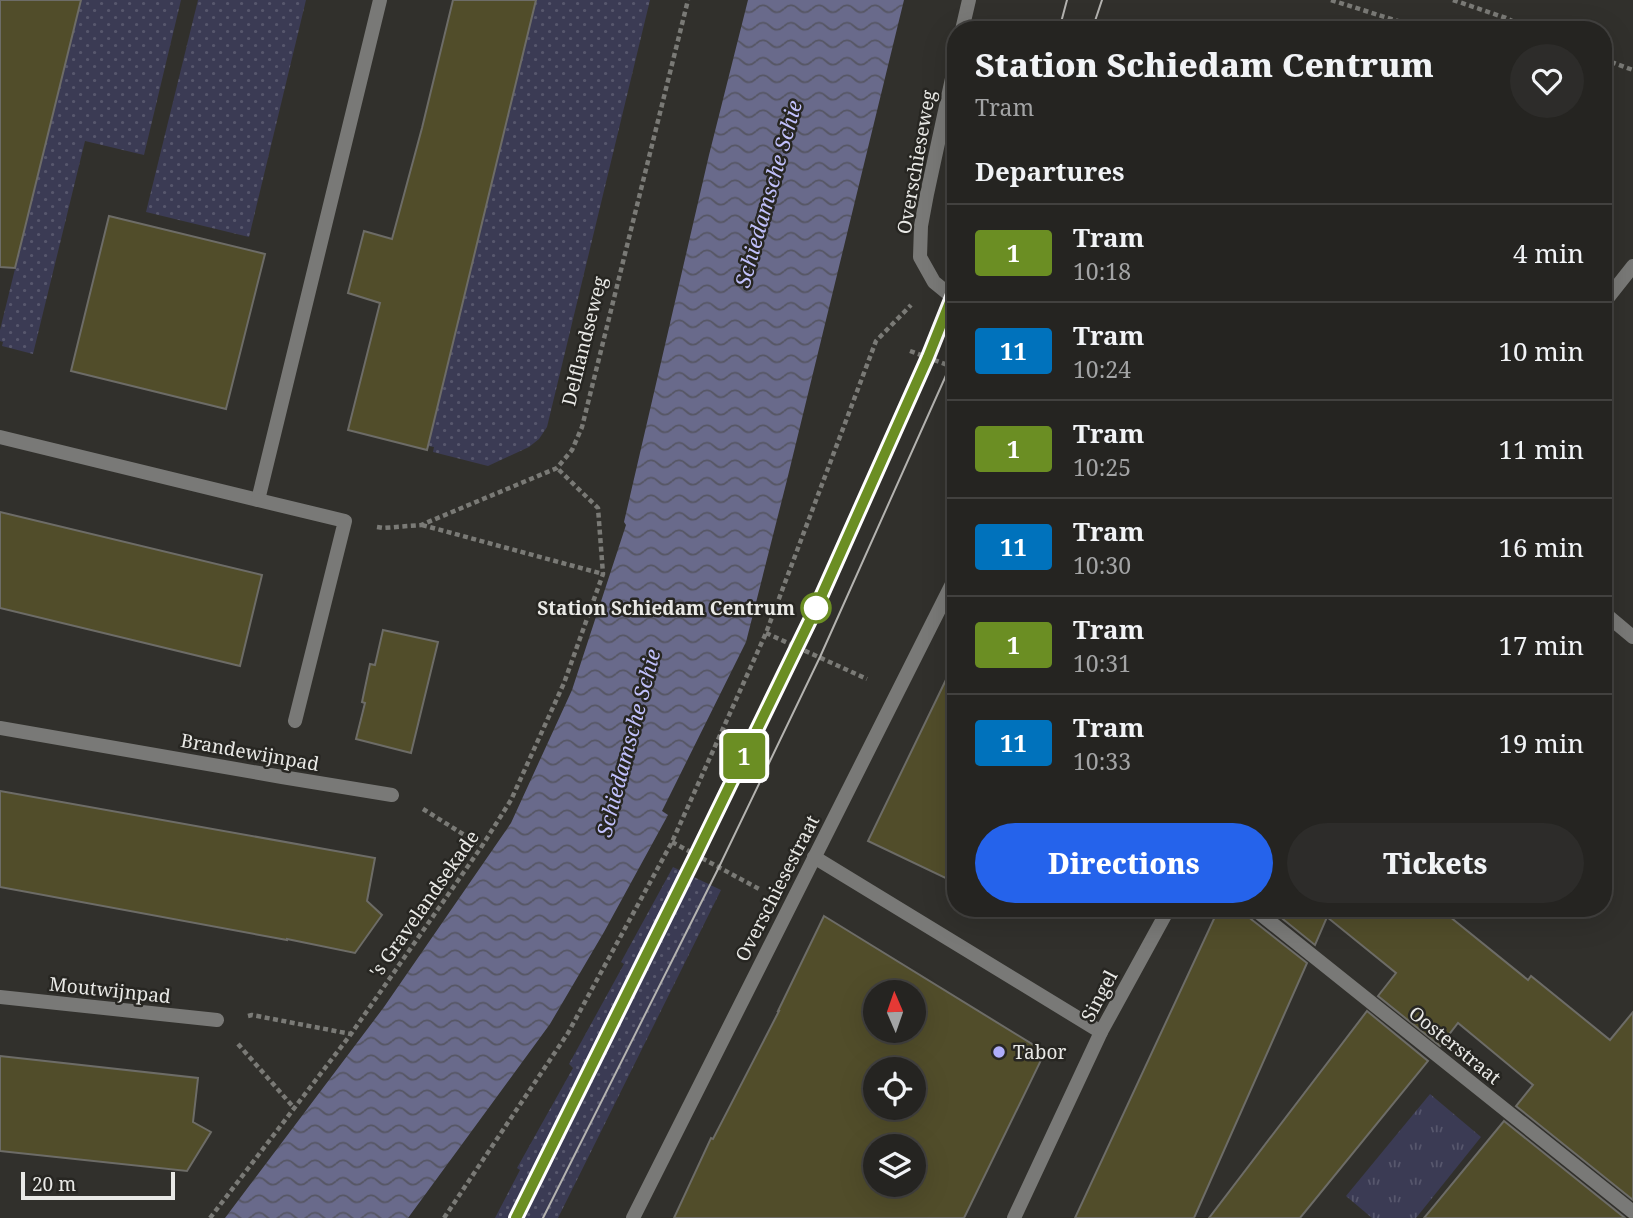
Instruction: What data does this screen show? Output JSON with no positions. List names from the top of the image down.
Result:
{
  "streets": {
    "street": [
      "Overschieseweg",
      "Brandewijnpad",
      "Overschiesestraat",
      "Moutwijnpad",
      "Singel",
      "Oosterstraat"
    ],
    "path": ["Delflandseweg", "'s Gravelandsekade"]
  },
  "crossings": [
    ["Delflandseweg", "'s Gravelandsekade"]
  ],
  "water": ["Schiedamsche Schie"],
  "places": ["Station Schiedam Centrum", "Tabor"],
  "lines": ["tram line 1"],
  "scale_bar": "20 m",
  "north": "top",
  "page": {
    "on_map": "1",
    "heading": [
      ["Station Schiedam Centrum", "Tram"],
      "Departures"
    ],
    "list": [
      {
        "mark": "1",
        "name": "Tram",
        "note": "10:18",
        "value": "4 min"
      },
      {
        "mark": "11",
        "name": "Tram",
        "note": "10:24",
        "value": "10 min"
      },
      {
        "mark": "1",
        "name": "Tram",
        "note": "10:25",
        "value": "11 min"
      },
      {
        "mark": "11",
        "name": "Tram",
        "note": "10:30",
        "value": "16 min"
      },
      {
        "mark": "1",
        "name": "Tram",
        "note": "10:31",
        "value": "17 min"
      },
      {
        "mark": "11",
        "name": "Tram",
        "note": "10:33",
        "value": "19 min"
      }
    ],
    "buttons": ["Directions", "Tickets"],
    "scale": "20 m"
  }
}
